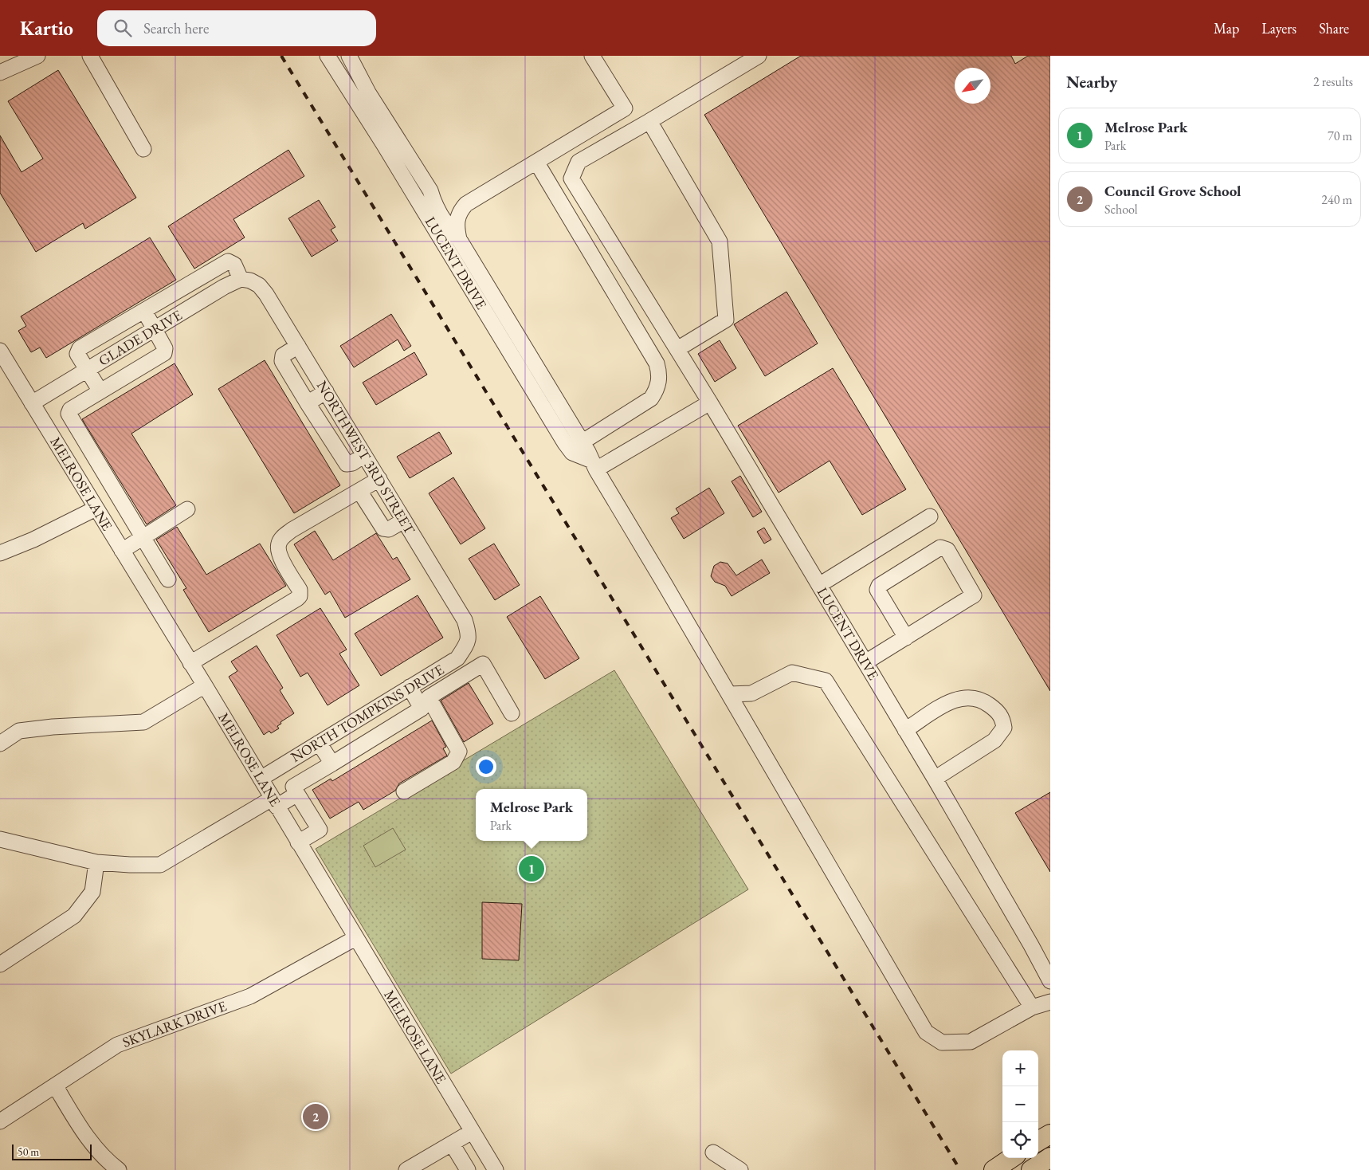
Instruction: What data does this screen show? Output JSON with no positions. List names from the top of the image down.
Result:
{
  "streets": {
    "street": [
      "LUCENT DRIVE",
      "GLADE DRIVE",
      "NORTHWEST 3RD STREET",
      "MELROSE LANE",
      "NORTH TOMPKINS DRIVE",
      "SKYLARK DRIVE"
    ]
  },
  "crossings": [
    ["GLADE DRIVE", "NORTHWEST 3RD STREET"],
    ["GLADE DRIVE", "MELROSE LANE"],
    ["NORTHWEST 3RD STREET", "NORTH TOMPKINS DRIVE"],
    ["MELROSE LANE", "NORTH TOMPKINS DRIVE"],
    ["MELROSE LANE", "SKYLARK DRIVE"]
  ],
  "scale_bar": "50 m",
  "north": "bottom left",
  "page": {
    "header": "Kartio",
    "search": "Search here",
    "nav": ["Map", "Layers", "Share"],
    "heading": ["Nearby", "2 results"],
    "list": [
      {
        "mark": "1",
        "name": "Melrose Park",
        "note": "Park",
        "value": "70 m"
      },
      {
        "mark": "2",
        "name": "Council Grove School",
        "note": "School",
        "value": "240 m"
      }
    ],
    "popup": ["Melrose Park", "Park"],
    "pins": ["1", "2"],
    "map_buttons": ["+", "−"],
    "scale": "50 m"
  }
}
